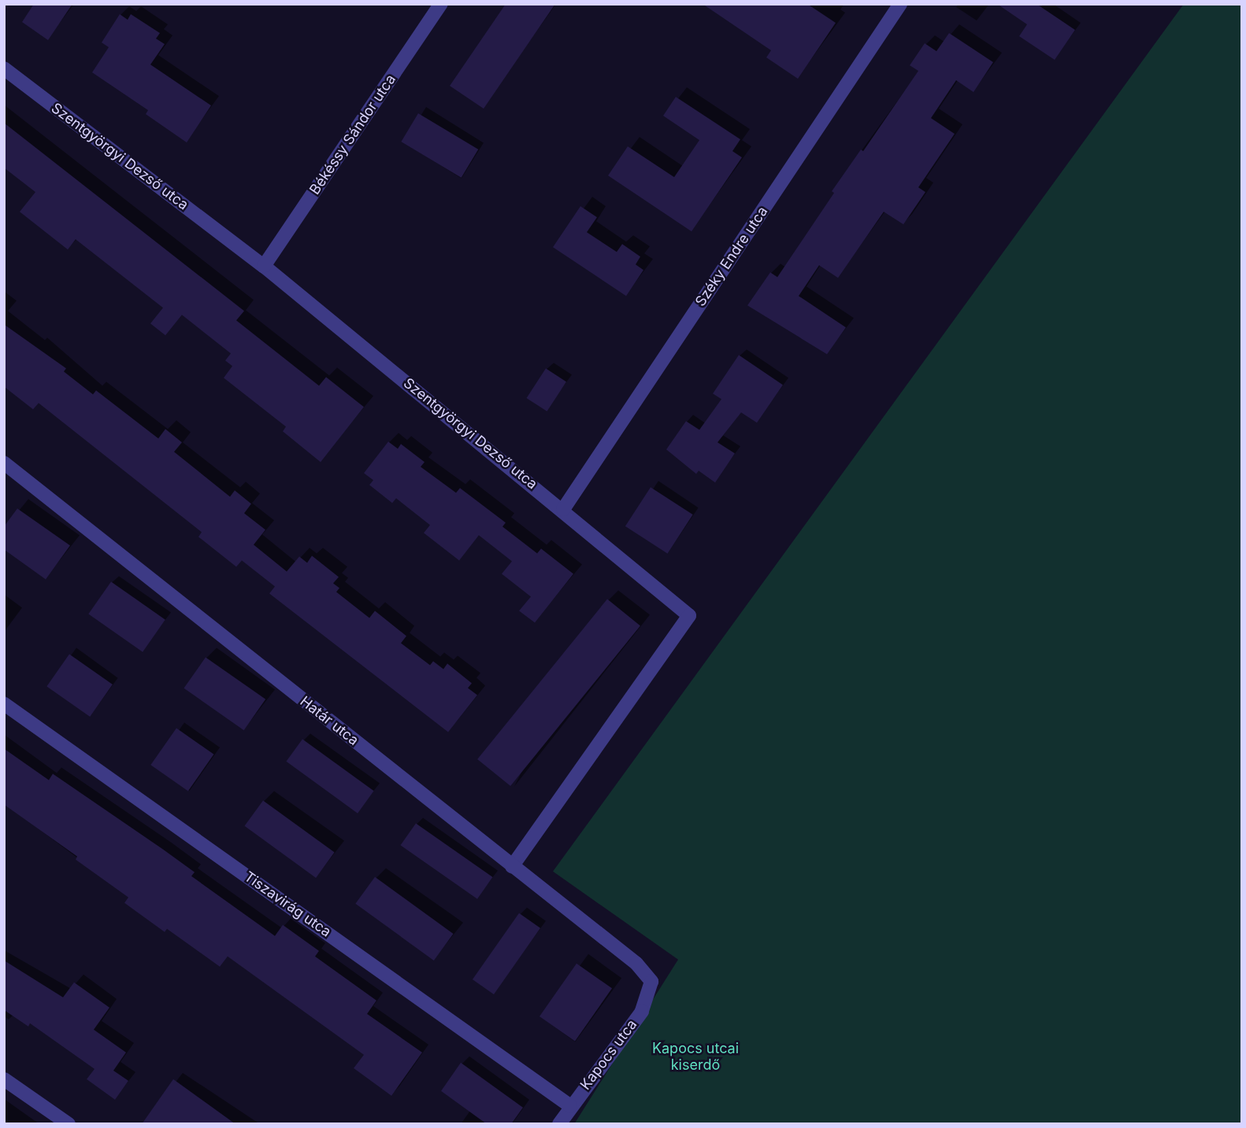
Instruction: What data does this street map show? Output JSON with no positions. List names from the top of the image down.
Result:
{
  "streets": {
    "street": [
      "Békéssy Sándor utca",
      "Szentgyörgyi Dezső utca",
      "Széky Endre utca",
      "Határ utca",
      "Tiszavirág utca",
      "Kapocs utca"
    ]
  },
  "crossings": [
    ["Békéssy Sándor utca", "Szentgyörgyi Dezső utca"],
    ["Szentgyörgyi Dezső utca", "Széky Endre utca"],
    ["Szentgyörgyi Dezső utca", "Határ utca"],
    ["Határ utca", "Kapocs utca"],
    ["Tiszavirág utca", "Kapocs utca"]
  ],
  "parks": ["Kapocs utcai kiserdő"]
}
